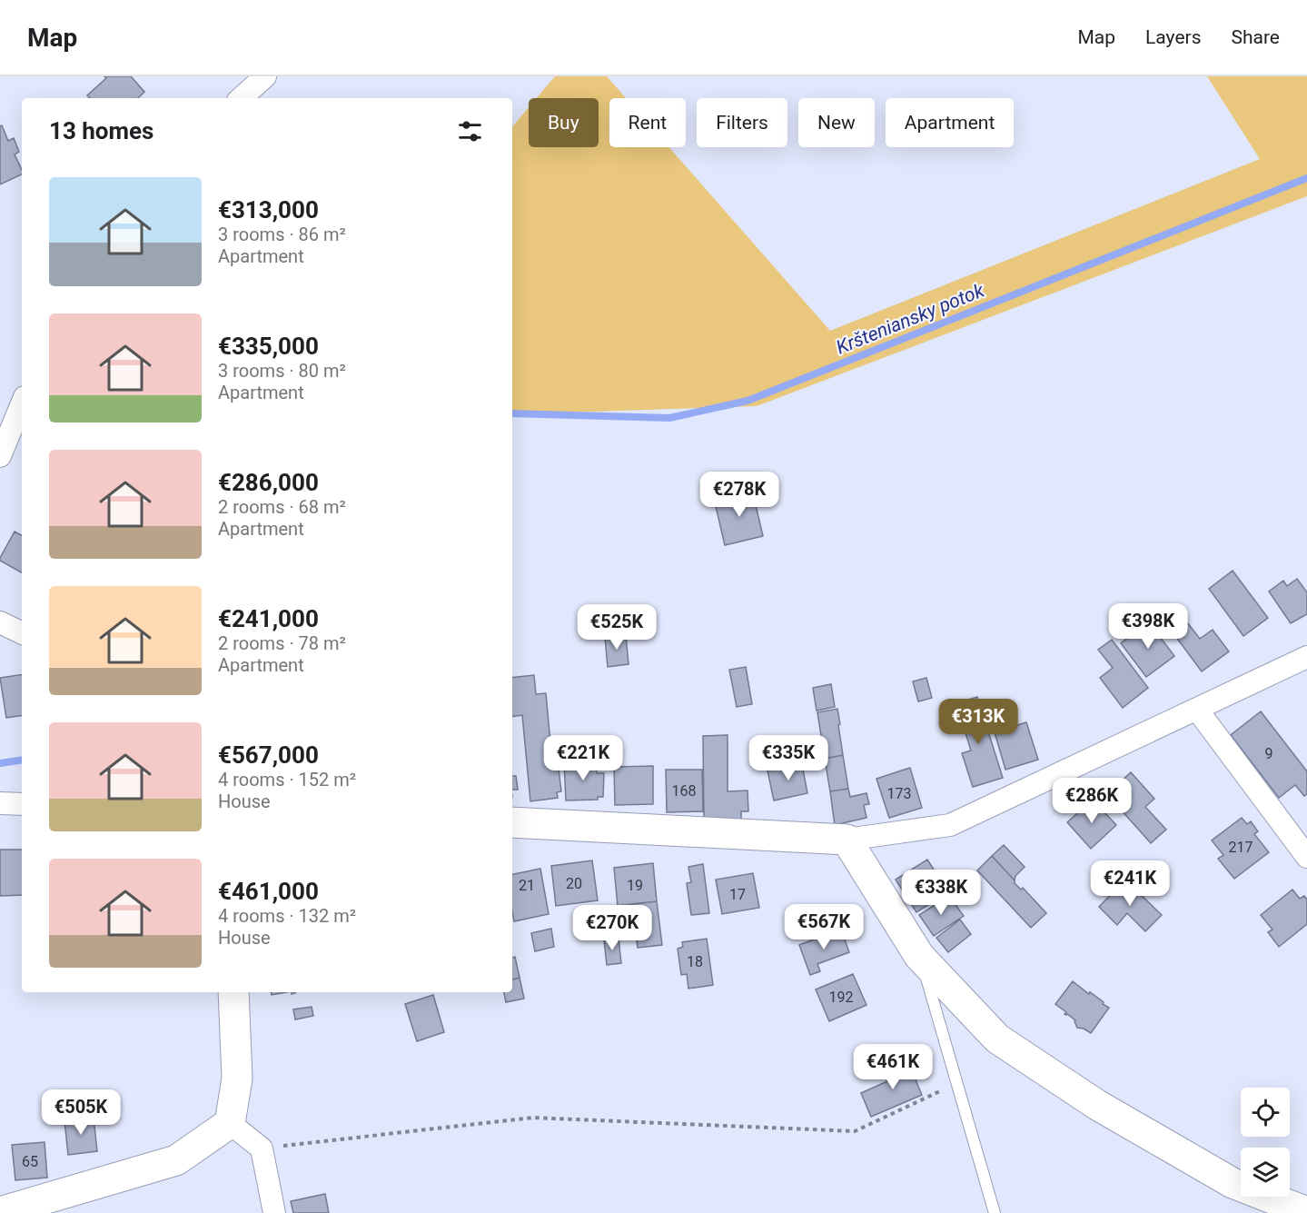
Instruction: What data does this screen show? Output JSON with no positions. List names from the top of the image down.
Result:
{
  "water": ["Kršteniansky potok"],
  "house_numbers": [
    "9",
    "168",
    "173",
    "217",
    "20",
    "21",
    "19",
    "17",
    "18",
    "192",
    "65"
  ],
  "page": {
    "header": "Map",
    "nav": ["Map", "Layers", "Share"],
    "chip": [
      "Buy",
      "Rent",
      "Filters",
      "New",
      "Apartment"
    ],
    "heading": "13 homes",
    "list": [
      {
        "name": "€313,000",
        "note": "3 rooms · 86 m² · Apartment"
      },
      {
        "name": "€335,000",
        "note": "3 rooms · 80 m² · Apartment"
      },
      {
        "name": "€286,000",
        "note": "2 rooms · 68 m² · Apartment"
      },
      {
        "name": "€241,000",
        "note": "2 rooms · 78 m² · Apartment"
      },
      {
        "name": "€567,000",
        "note": "4 rooms · 152 m² · House"
      },
      {
        "name": "€461,000",
        "note": "4 rooms · 132 m² · House"
      }
    ],
    "price": [
      "€278K",
      "€398K",
      "€525K",
      "€313K",
      "€221K",
      "€335K",
      "€286K",
      "€241K",
      "€338K",
      "€567K",
      "€270K",
      "€461K",
      "€505K"
    ]
  }
}
